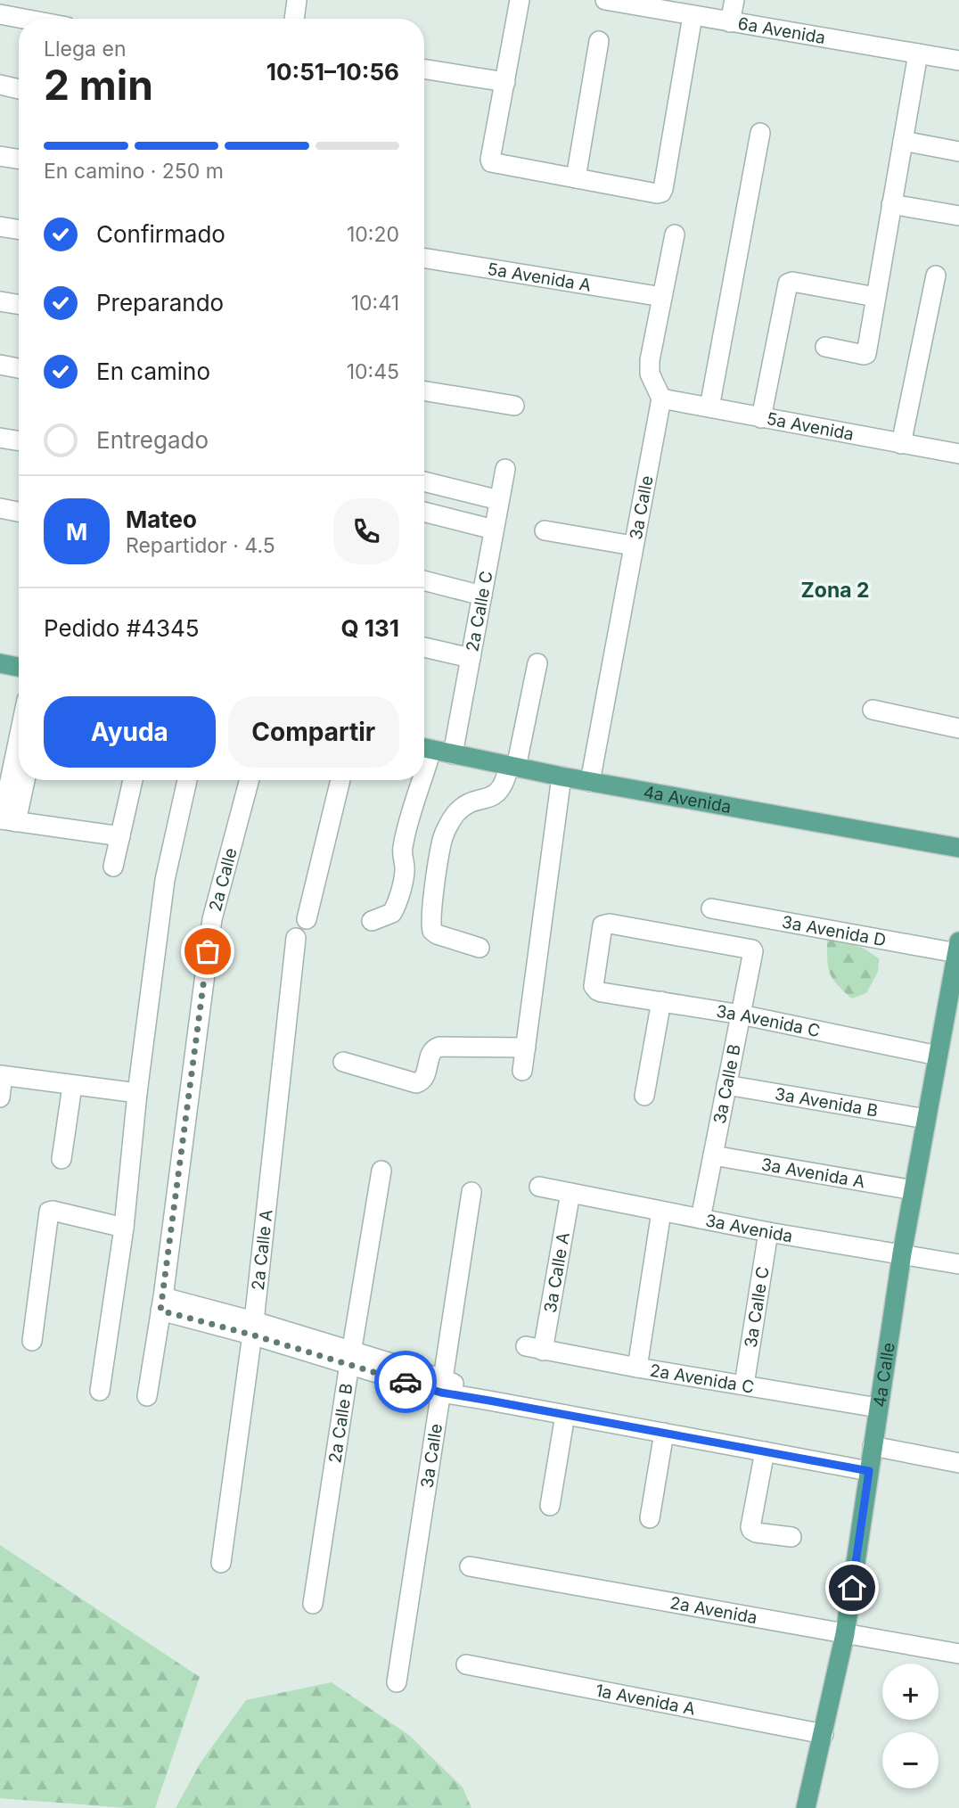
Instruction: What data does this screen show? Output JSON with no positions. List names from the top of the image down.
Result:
{
  "streets": {
    "main road": ["4a Avenida", "4a Calle"],
    "street": [
      "6a Avenida",
      "5a Avenida A",
      "5a Avenida",
      "3a Calle",
      "2a Calle C",
      "2a Calle",
      "3a Avenida D",
      "3a Avenida C",
      "3a Calle B",
      "3a Avenida B",
      "3a Avenida A",
      "3a Avenida",
      "2a Calle A",
      "3a Calle A",
      "3a Calle C",
      "2a Avenida C",
      "2a Calle B",
      "2a Avenida",
      "1a Avenida A"
    ]
  },
  "crossings": [
    ["5a Avenida", "3a Calle"],
    ["3a Calle", "4a Avenida"],
    ["2a Calle C", "4a Avenida"],
    ["3a Avenida D", "4a Calle"],
    ["3a Avenida C", "3a Calle B"],
    ["3a Avenida C", "4a Calle"],
    ["3a Calle B", "3a Avenida B"],
    ["3a Calle B", "3a Avenida A"],
    ["3a Calle B", "3a Avenida"],
    ["3a Avenida B", "4a Calle"],
    ["3a Avenida A", "4a Calle"],
    ["3a Avenida", "3a Calle A"],
    ["3a Avenida", "3a Calle C"],
    ["3a Avenida", "4a Calle"],
    ["3a Calle A", "2a Avenida C"],
    ["3a Calle C", "2a Avenida C"],
    ["4a Calle", "2a Avenida C"],
    ["4a Calle", "2a Avenida"],
    ["4a Calle", "1a Avenida A"]
  ],
  "districts": ["Zona 2"],
  "page": {
    "heading": ["2 min", "Llega en", "10:51–10:56"],
    "panel": [
      "Mateo",
      "Repartidor · 4.5",
      "Pedido #4345",
      "Q 131"
    ],
    "bar": "En camino · 250 m",
    "list": [
      ["Confirmado", "10:20"],
      ["Preparando", "10:41"],
      ["En camino", "10:45"],
      "Entregado"
    ],
    "round": "M",
    "buttons": ["Ayuda", "Compartir"],
    "map_buttons": ["+", "−"]
  }
}
